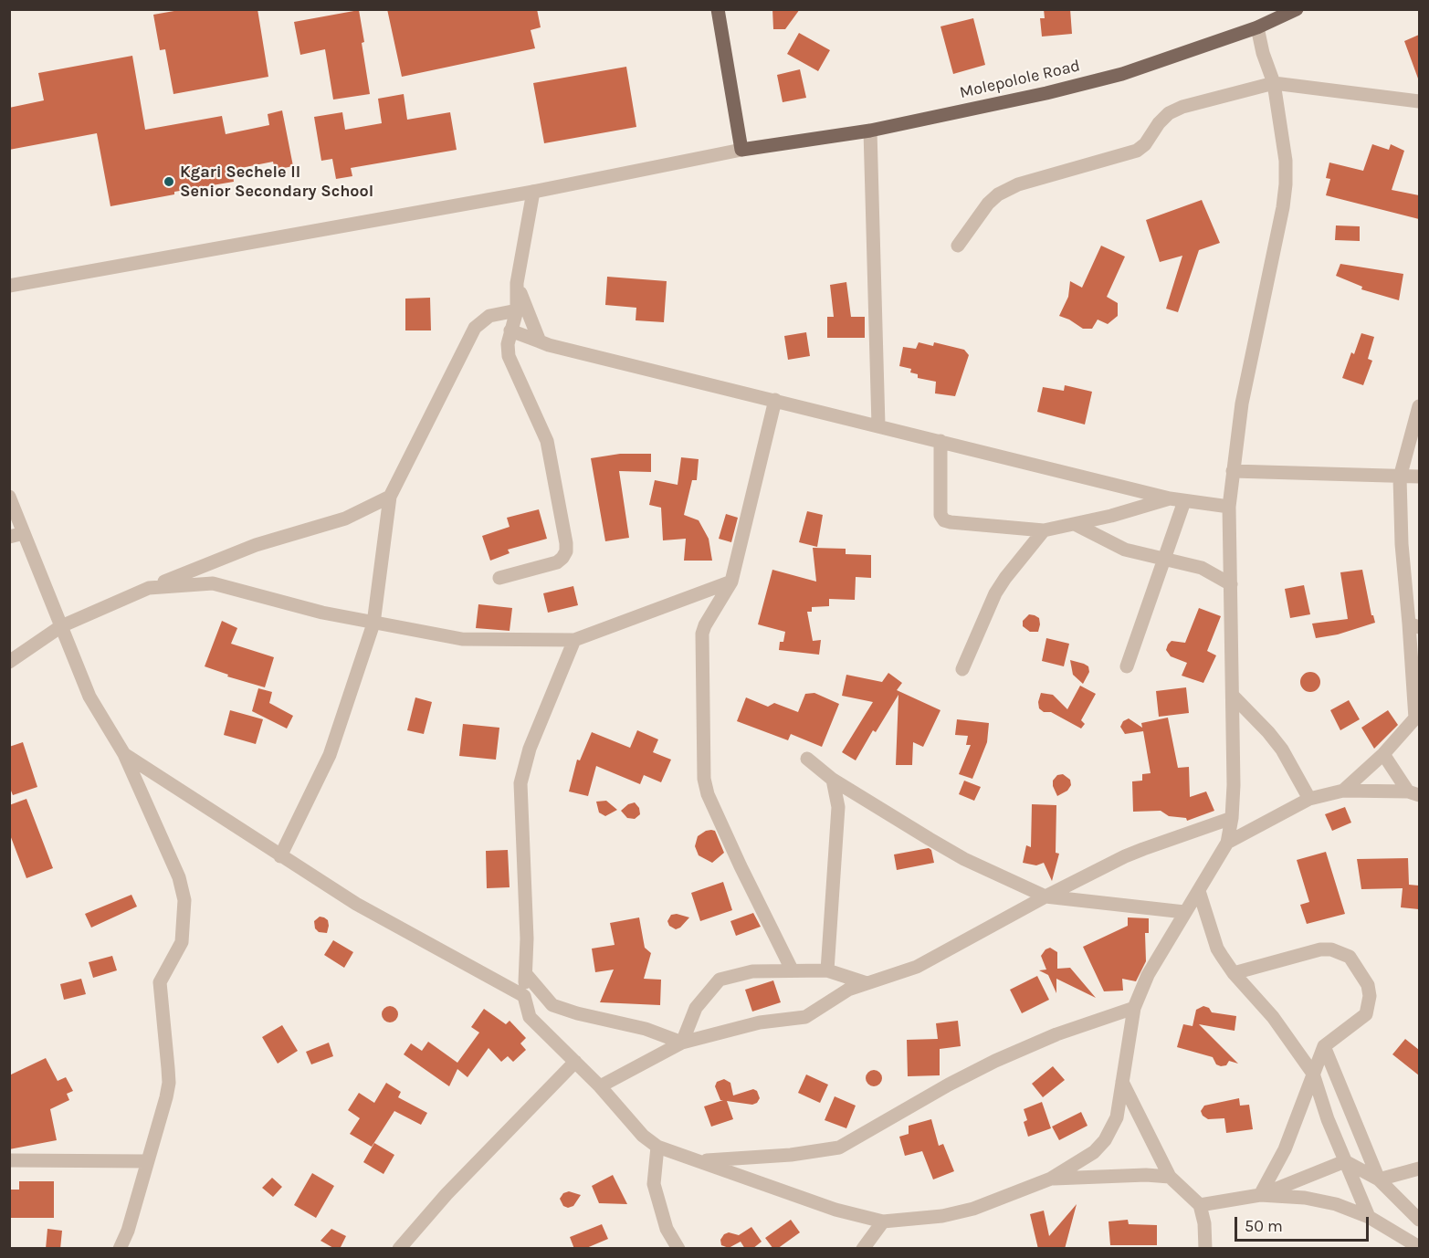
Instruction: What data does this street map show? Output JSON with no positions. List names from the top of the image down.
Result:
{
  "streets": {
    "main road": ["Molepolole Road"]
  },
  "places": ["Kgari Sechele II Senior Secondary School"],
  "scale_bar": "50 m"
}
